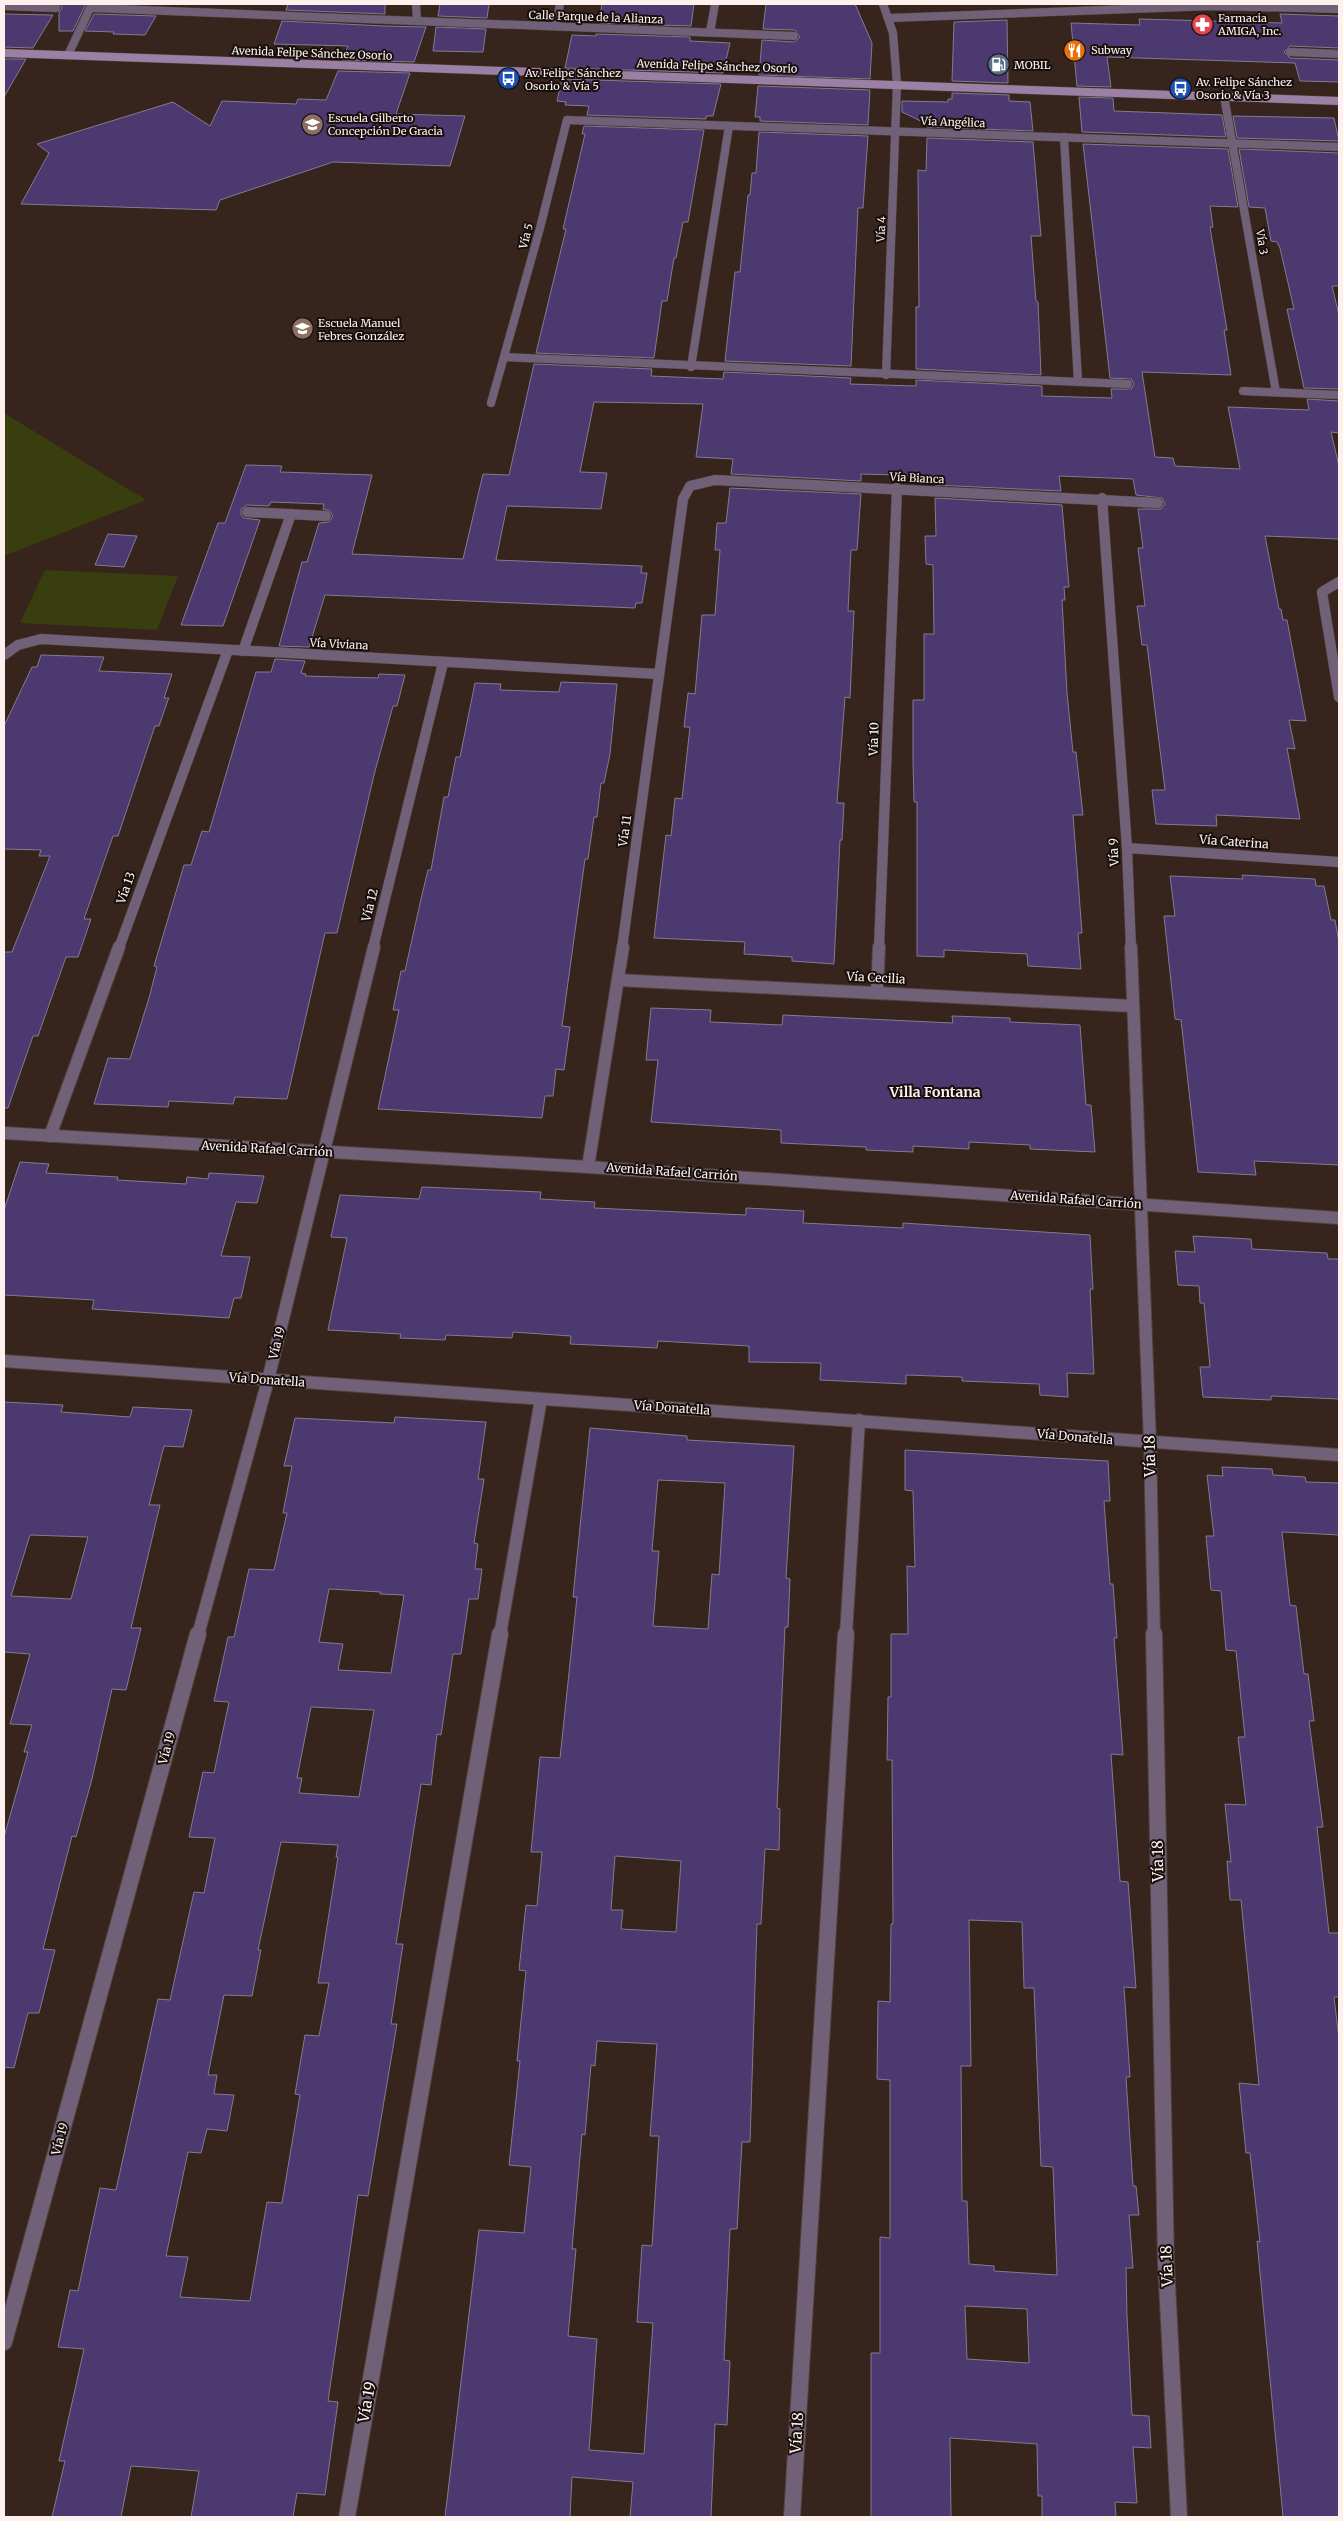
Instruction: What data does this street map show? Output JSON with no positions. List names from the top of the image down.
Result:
{
  "streets": {
    "street": [
      "Calle Parque de la Alianza",
      "Avenida Felipe Sánchez Osorio",
      "Vía Angélica",
      "Vía 4",
      "Vía 5",
      "Vía 3",
      "Vía Bianca",
      "Vía Viviana",
      "Vía 10",
      "Vía 11",
      "Vía Caterina",
      "Vía 9",
      "Vía 13",
      "Vía 12",
      "Vía Cecilia",
      "Avenida Rafael Carrión",
      "Vía 19",
      "Vía Donatella",
      "Vía 18"
    ]
  },
  "crossings": [
    ["Avenida Felipe Sánchez Osorio", "Vía 4"],
    ["Avenida Felipe Sánchez Osorio", "Vía 3"],
    ["Vía Angélica", "Vía 4"],
    ["Vía Angélica", "Vía 5"],
    ["Vía Angélica", "Vía 3"],
    ["Vía Bianca", "Vía 10"],
    ["Vía Bianca", "Vía 11"],
    ["Vía Bianca", "Vía 9"],
    ["Vía Viviana", "Vía 11"],
    ["Vía Viviana", "Vía 13"],
    ["Vía Viviana", "Vía 12"],
    ["Vía 10", "Vía Cecilia"],
    ["Vía 11", "Vía Cecilia"],
    ["Vía 11", "Avenida Rafael Carrión"],
    ["Vía Caterina", "Vía 9"],
    ["Vía 9", "Vía Cecilia"],
    ["Vía 9", "Avenida Rafael Carrión"],
    ["Vía 9", "Vía 18"],
    ["Vía 13", "Avenida Rafael Carrión"],
    ["Vía 12", "Avenida Rafael Carrión"],
    ["Vía 12", "Vía 19"],
    ["Avenida Rafael Carrión", "Vía 19"],
    ["Avenida Rafael Carrión", "Vía 18"],
    ["Vía 19", "Vía Donatella"],
    ["Vía Donatella", "Vía 18"]
  ],
  "districts": ["Villa Fontana"],
  "places": {
    "pharmacy": ["Farmacia AMIGA, Inc."],
    "restaurant": ["Subway"],
    "fuel station": ["MOBIL"],
    "bus stop": ["Av. Felipe Sánchez Osorio & Vía 5", "Av. Felipe Sánchez Osorio & Vía 3"],
    "school or university": ["Escuela Gilberto Concepción De Gracia", "Escuela Manuel Febres González"]
  }
}
